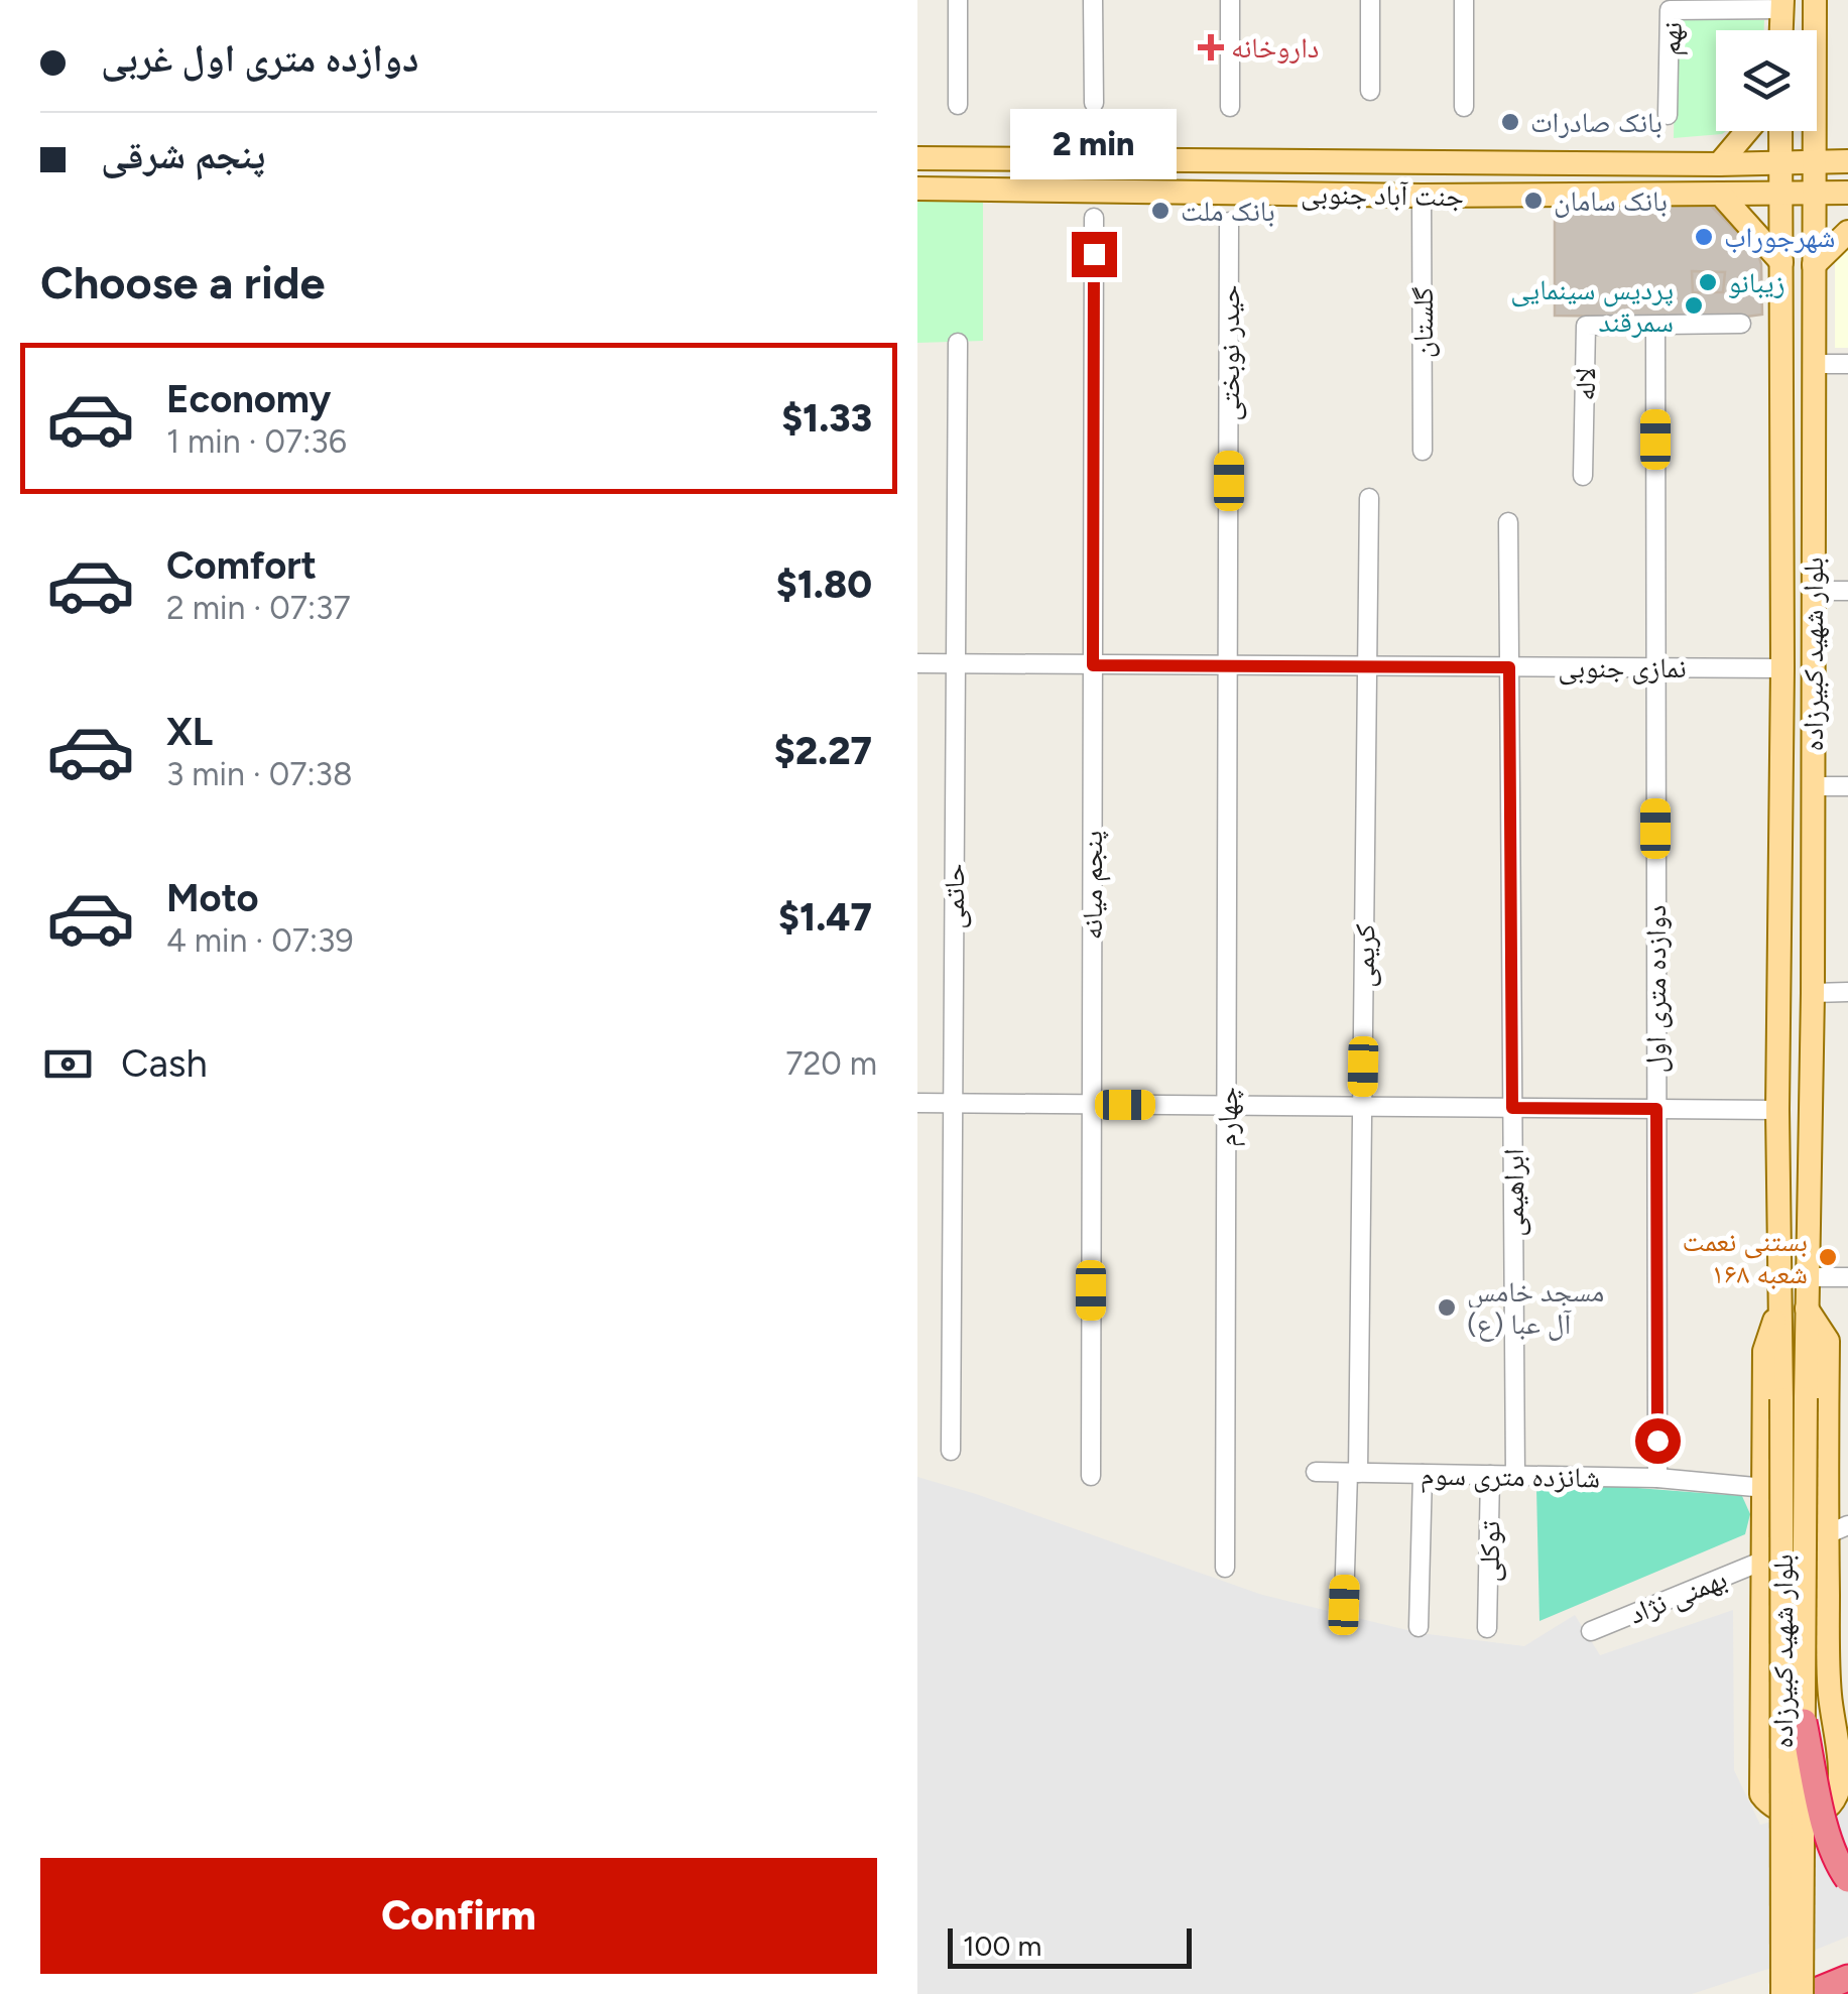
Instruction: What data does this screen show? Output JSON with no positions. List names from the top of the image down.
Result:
{
  "streets": {
    "main road": ["جنت آباد جنوبی", "بلوار شهید کبیرزاده"],
    "street": [
      "نهم",
      "گلستان",
      "حیدر نوبختی",
      "لاله",
      "نمازی جنوبی",
      "پنجم میانه",
      "حاتمی",
      "کریمی",
      "دوازده متری اول",
      "چهارم",
      "ابراهیمی",
      "شانزده متری سوم",
      "توکلی",
      "بهمنی نژاد"
    ]
  },
  "crossings": [
    ["جنت آباد جنوبی", "گلستان"],
    ["جنت آباد جنوبی", "بلوار شهید کبیرزاده"],
    ["حیدر نوبختی", "نمازی جنوبی"],
    ["حیدر نوبختی", "چهارم"],
    ["لاله", "دوازده متری اول"],
    ["بلوار شهید کبیرزاده", "نمازی جنوبی"],
    ["بلوار شهید کبیرزاده", "شانزده متری سوم"],
    ["بلوار شهید کبیرزاده", "بهمنی نژاد"],
    ["نمازی جنوبی", "پنجم میانه"],
    ["نمازی جنوبی", "حاتمی"],
    ["نمازی جنوبی", "کریمی"],
    ["نمازی جنوبی", "دوازده متری اول"],
    ["نمازی جنوبی", "چهارم"],
    ["نمازی جنوبی", "ابراهیمی"],
    ["کریمی", "شانزده متری سوم"],
    ["دوازده متری اول", "شانزده متری سوم"],
    ["ابراهیمی", "شانزده متری سوم"],
    ["شانزده متری سوم", "توکلی"]
  ],
  "places": {
    "health": ["داروخانه"],
    "other": [
      "بانک صادرات",
      "بانک سامان",
      "بانک ملت",
      "شهرجوراب",
      "زیبانو",
      "پردیس سینمایی سمرقند",
      "بستنی نعمت شعبه ۱۶۸",
      "مسجد خامس آل عبا (ع)"
    ]
  },
  "scale_bar": "100 m",
  "page": {
    "banner": ["دوازده متری اول غربی", "پنجم شرقی"],
    "bubble": "2 min",
    "heading": "Choose a ride",
    "list": [
      {
        "name": "Economy",
        "note": "1 min · 07:36",
        "value": "$1.33"
      },
      {
        "name": "Comfort",
        "note": "2 min · 07:37",
        "value": "$1.80"
      },
      {
        "name": "XL",
        "note": "3 min · 07:38",
        "value": "$2.27"
      },
      {
        "name": "Moto",
        "note": "4 min · 07:39",
        "value": "$1.47"
      }
    ],
    "pay": ["Cash", "720 m"],
    "buttons": "Confirm",
    "scale": "100 m"
  }
}
